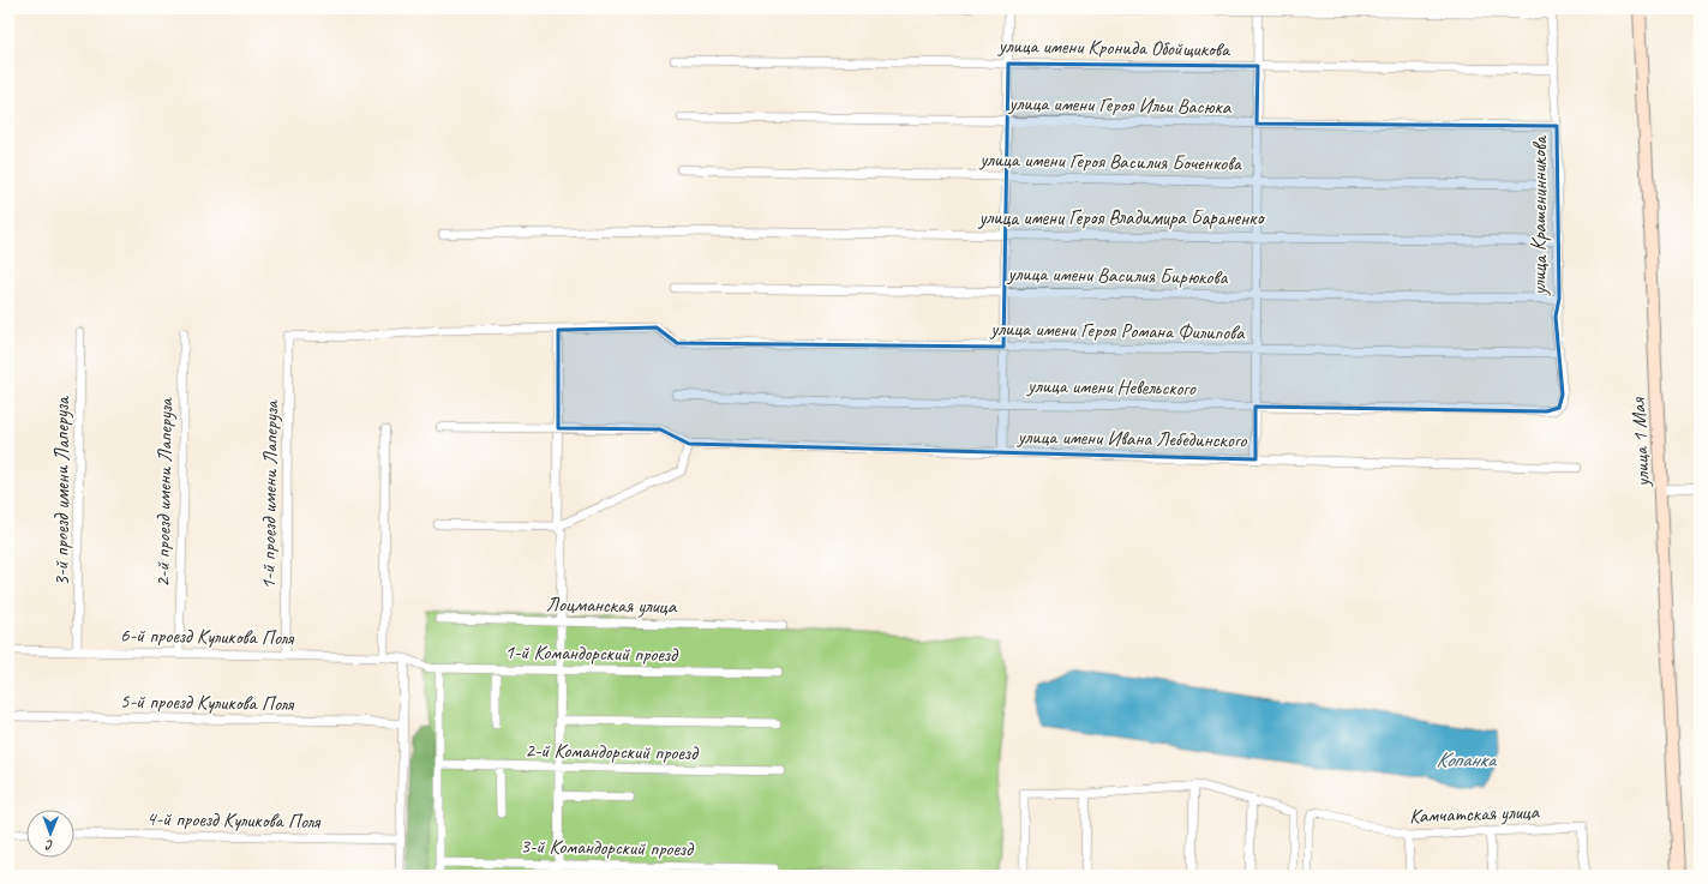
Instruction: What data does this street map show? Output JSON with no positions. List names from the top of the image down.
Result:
{
  "streets": {
    "street": [
      "улица имени Кронида Обойщикова",
      "улица имени Героя Ильи Васюка",
      "улица имени Героя Василия Боченкова",
      "улица Крашенинникова",
      "улица имени Героя Владимира Бараненко",
      "улица имени Василия Бирюкова",
      "улица имени Героя Романа Филипова",
      "улица имени Невельского",
      "улица имени Ивана Лебединского",
      "улица 1 Мая",
      "3-й проезд имени Лаперуза",
      "2-й проезд имени Лаперуза",
      "1-й проезд имени Лаперуза",
      "Лоцманская улица",
      "6-й проезд Куликова Поля",
      "1-й Командорский проезд",
      "5-й проезд Куликова Поля",
      "2-й Командорский проезд",
      "Камчатская улица",
      "4-й проезд Куликова Поля",
      "3-й Командорский проезд"
    ]
  },
  "crossings": [
    ["улица имени Кронида Обойщикова", "улица Крашенинникова"],
    ["улица имени Героя Ильи Васюка", "улица Крашенинникова"],
    ["улица Крашенинникова", "улица имени Героя Владимира Бараненко"],
    ["улица Крашенинникова", "улица имени Василия Бирюкова"],
    ["улица Крашенинникова", "улица имени Героя Романа Филипова"],
    ["улица Крашенинникова", "улица имени Невельского"],
    ["улица имени Героя Романа Филипова", "1-й проезд имени Лаперуза"],
    ["3-й проезд имени Лаперуза", "6-й проезд Куликова Поля"],
    ["2-й проезд имени Лаперуза", "6-й проезд Куликова Поля"],
    ["1-й проезд имени Лаперуза", "6-й проезд Куликова Поля"],
    ["6-й проезд Куликова Поля", "1-й Командорский проезд"]
  ],
  "water": ["Копанка"],
  "north": "bottom"
}
